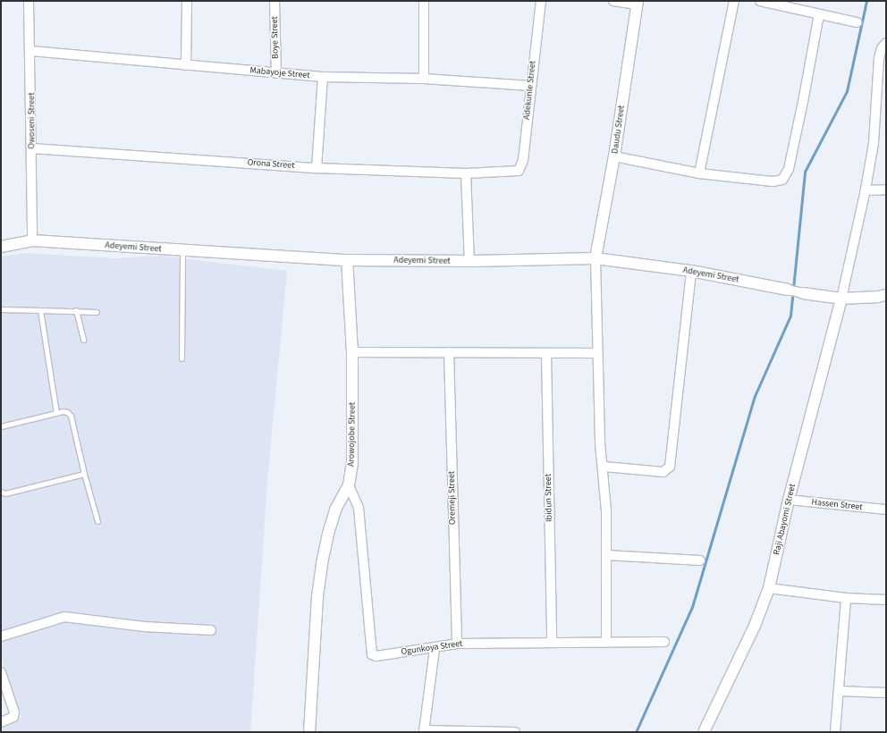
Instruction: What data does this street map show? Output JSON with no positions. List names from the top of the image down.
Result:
{
  "streets": {
    "street": [
      "Boye Street",
      "Mabayoje Street",
      "Adekunle Street",
      "Owoseni Street",
      "Daudu Street",
      "Orona Street",
      "Adeyemi Street",
      "Arowojobe Street",
      "Oremeji Street",
      "Ibidun Street",
      "Hassen Street",
      "Raji Abayomi Street",
      "Ogunkoya Street"
    ]
  },
  "crossings": [
    ["Boye Street", "Mabayoje Street"],
    ["Mabayoje Street", "Adekunle Street"],
    ["Mabayoje Street", "Owoseni Street"],
    ["Adekunle Street", "Orona Street"],
    ["Owoseni Street", "Orona Street"],
    ["Owoseni Street", "Adeyemi Street"],
    ["Daudu Street", "Adeyemi Street"],
    ["Adeyemi Street", "Arowojobe Street"],
    ["Adeyemi Street", "Raji Abayomi Street"],
    ["Arowojobe Street", "Ogunkoya Street"],
    ["Oremeji Street", "Ogunkoya Street"],
    ["Ibidun Street", "Ogunkoya Street"],
    ["Hassen Street", "Raji Abayomi Street"]
  ]
}
